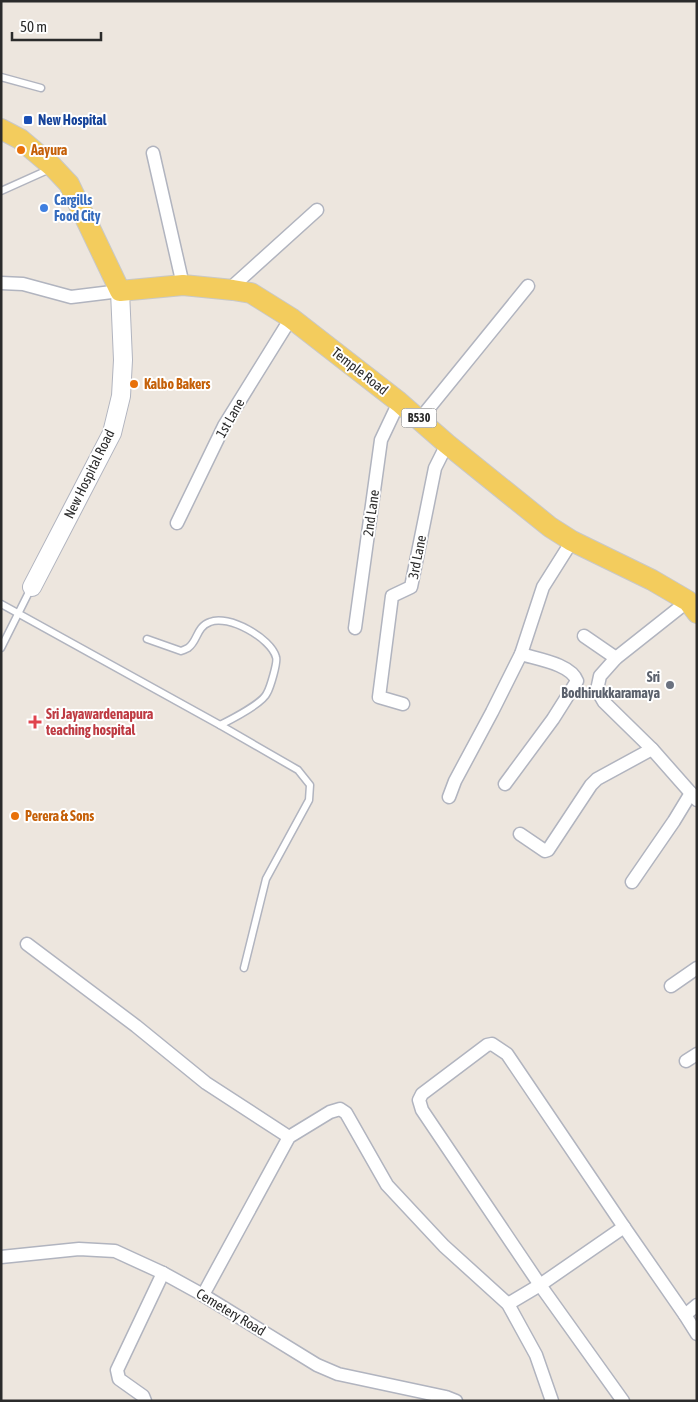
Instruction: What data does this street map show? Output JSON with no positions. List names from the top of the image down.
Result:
{
  "streets": {
    "main road": ["Temple Road", "B530", "New Hospital Road"],
    "street": [
      "1st Lane",
      "2nd Lane",
      "3rd Lane",
      "Cemetery Road"
    ]
  },
  "crossings": [
    ["Temple Road", "1st Lane"],
    ["Temple Road", "New Hospital Road"],
    ["Temple Road", "2nd Lane"],
    ["Temple Road", "3rd Lane"]
  ],
  "places": {
    "transit": ["New Hospital"],
    "other": [
      "Aayura",
      "Cargills Food City",
      "Kalbo Bakers",
      "Sri Bodhirukkaramaya",
      "Perera & Sons"
    ],
    "health": ["Sri Jayawardenapura teaching hospital"]
  },
  "scale_bar": "50 m"
}
